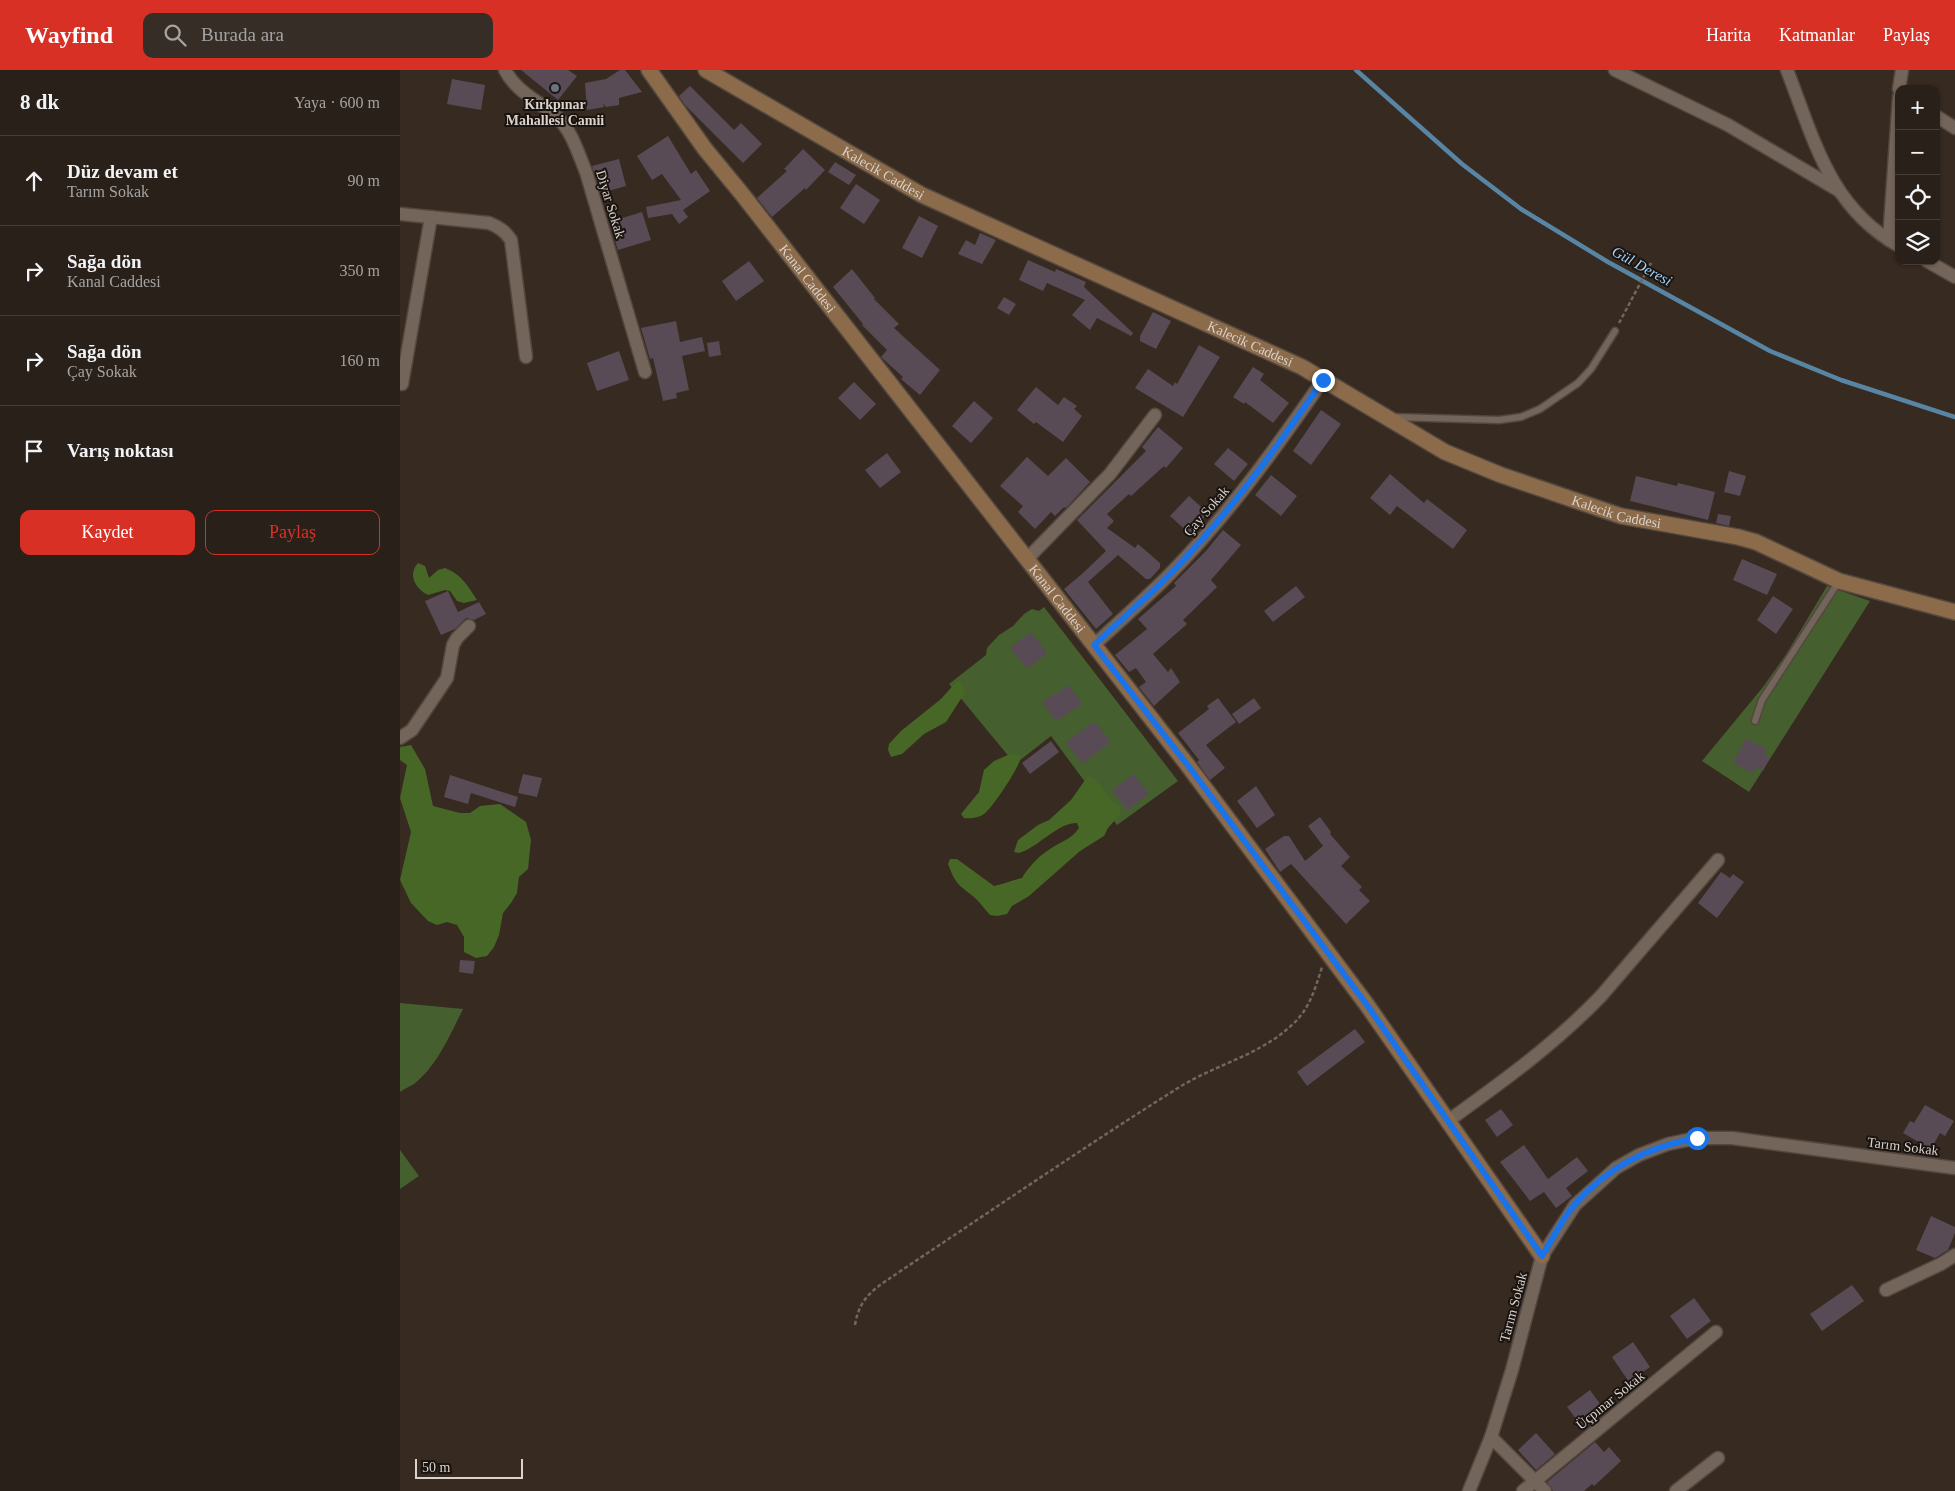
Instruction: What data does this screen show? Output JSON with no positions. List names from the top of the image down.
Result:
{
  "streets": {
    "street": [
      "Kalecik Caddesi",
      "Diyar Sokak",
      "Kanal Caddesi",
      "Çay Sokak",
      "Tarım Sokak",
      "Üçpınar Sokak"
    ]
  },
  "crossings": [
    ["Kalecik Caddesi", "Çay Sokak"],
    ["Kanal Caddesi", "Çay Sokak"],
    ["Kanal Caddesi", "Tarım Sokak"]
  ],
  "water": ["Gül Deresi"],
  "places": ["Kırkpınar Mahallesi Camii"],
  "scale_bar": "50 m",
  "page": {
    "header": "Wayfind",
    "search": "Burada ara",
    "nav": ["Harita", "Katmanlar", "Paylaş"],
    "heading": ["8 dk", "Yaya · 600 m"],
    "map_buttons": ["+", "−"],
    "list": [
      ["Düz devam et", "Tarım Sokak", "90 m"],
      ["Sağa dön", "Kanal Caddesi", "350 m"],
      ["Sağa dön", "Çay Sokak", "160 m"],
      "Varış noktası"
    ],
    "buttons": ["Kaydet", "Paylaş"],
    "scale": "50 m"
  }
}
